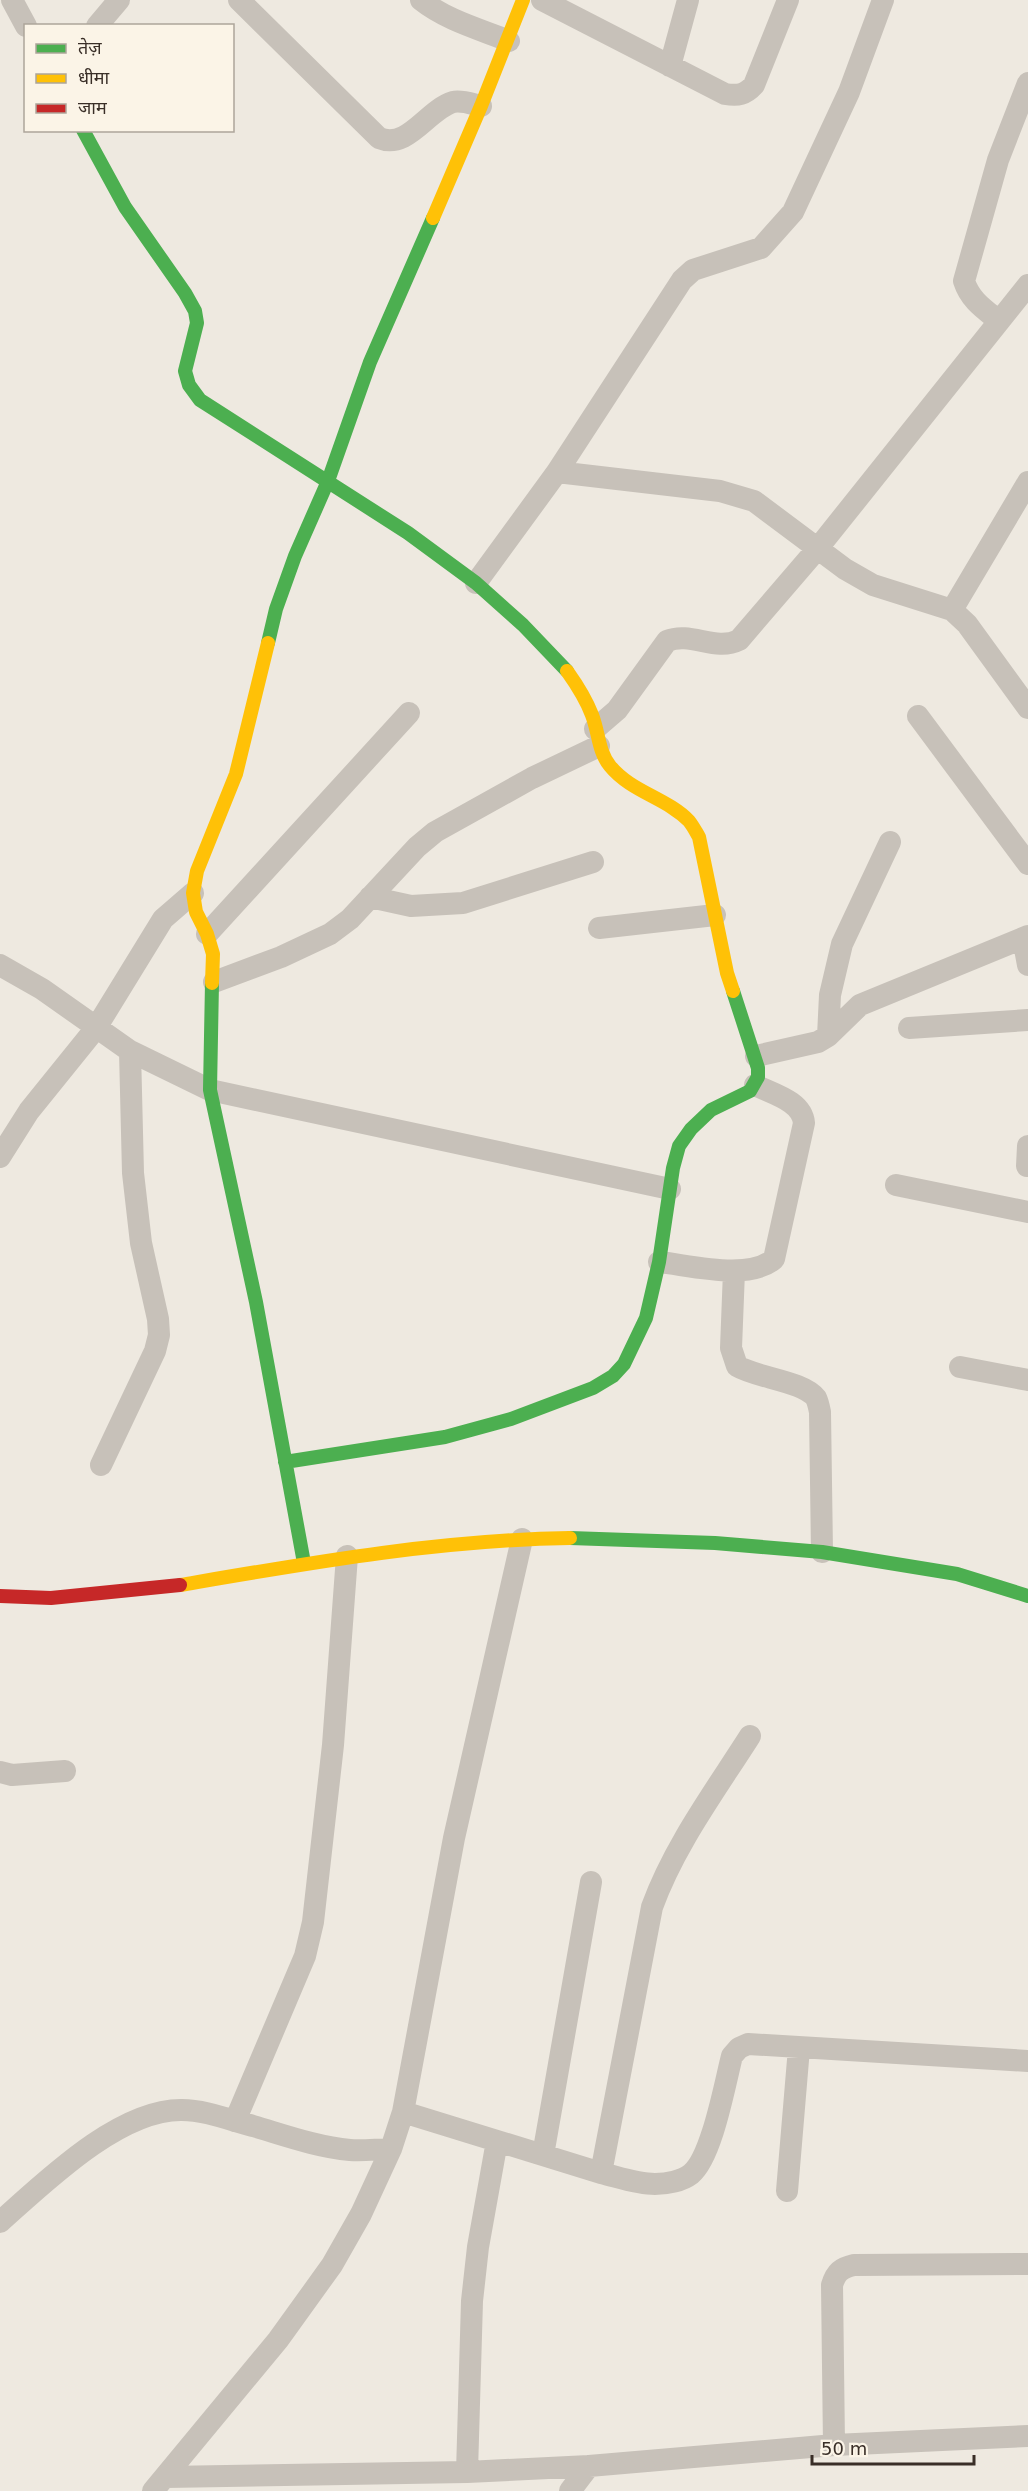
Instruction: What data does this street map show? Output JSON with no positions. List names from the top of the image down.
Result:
{
  "legend": ["तेज़", "धीमा", "जाम"],
  "scale_bar": "50 m"
}
